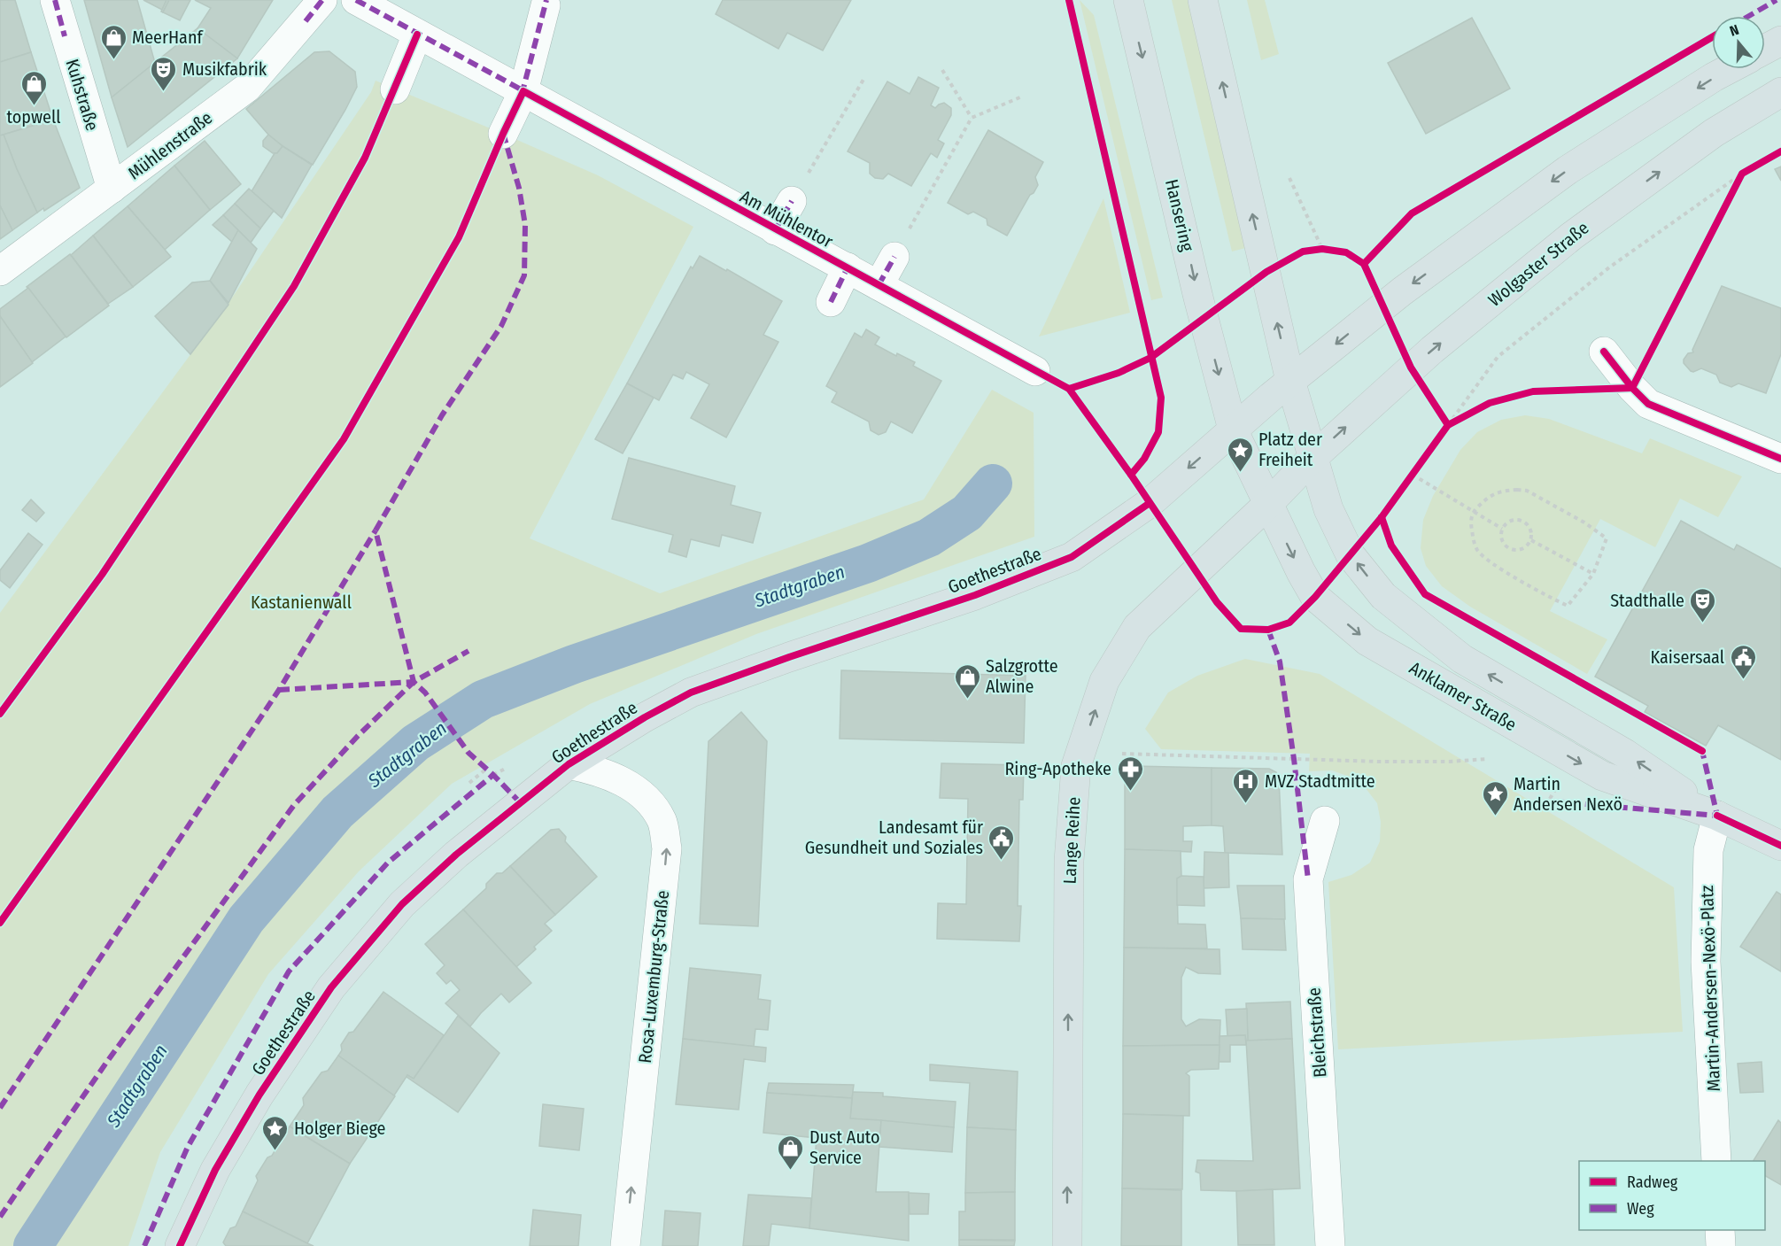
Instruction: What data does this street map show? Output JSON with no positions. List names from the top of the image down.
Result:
{
  "streets": {
    "main road": [
      "Hansering",
      "Wolgaster Straße",
      "Goethestraße",
      "Anklamer Straße",
      "Lange Reihe"
    ],
    "street": [
      "Kuhstraße",
      "Mühlenstraße",
      "Am Mühlentor",
      "Rosa-Luxemburg-Straße",
      "Martin-Andersen-Nexö-Platz",
      "Bleichstraße"
    ]
  },
  "crossings": [
    ["Kuhstraße", "Mühlenstraße"],
    ["Hansering", "Wolgaster Straße"],
    ["Hansering", "Goethestraße"],
    ["Hansering", "Anklamer Straße"],
    ["Hansering", "Lange Reihe"],
    ["Wolgaster Straße", "Anklamer Straße"],
    ["Wolgaster Straße", "Lange Reihe"],
    ["Goethestraße", "Anklamer Straße"],
    ["Goethestraße", "Rosa-Luxemburg-Straße"],
    ["Anklamer Straße", "Lange Reihe"],
    ["Anklamer Straße", "Martin-Andersen-Nexö-Platz"]
  ],
  "one_way": ["Goethestraße", "Lange Reihe", "Rosa-Luxemburg-Straße"],
  "water": ["Stadtgraben"],
  "parks": ["Kastanienwall"],
  "places": {
    "shop": [
      "MeerHanf",
      "topwell",
      "Salzgrotte Alwine",
      "Dust Auto Service"
    ],
    "theatre": ["Musikfabrik", "Stadthalle"],
    "place": ["Platz der Freiheit", "Martin Andersen Nexö", "Holger Biege"],
    "public building": ["Kaisersaal", "Landesamt für Gesundheit und Soziales"],
    "pharmacy": ["Ring-Apotheke"],
    "hospital": ["MVZ Stadtmitte"]
  },
  "legend": ["Radweg", "Weg"],
  "north": "top"
}
